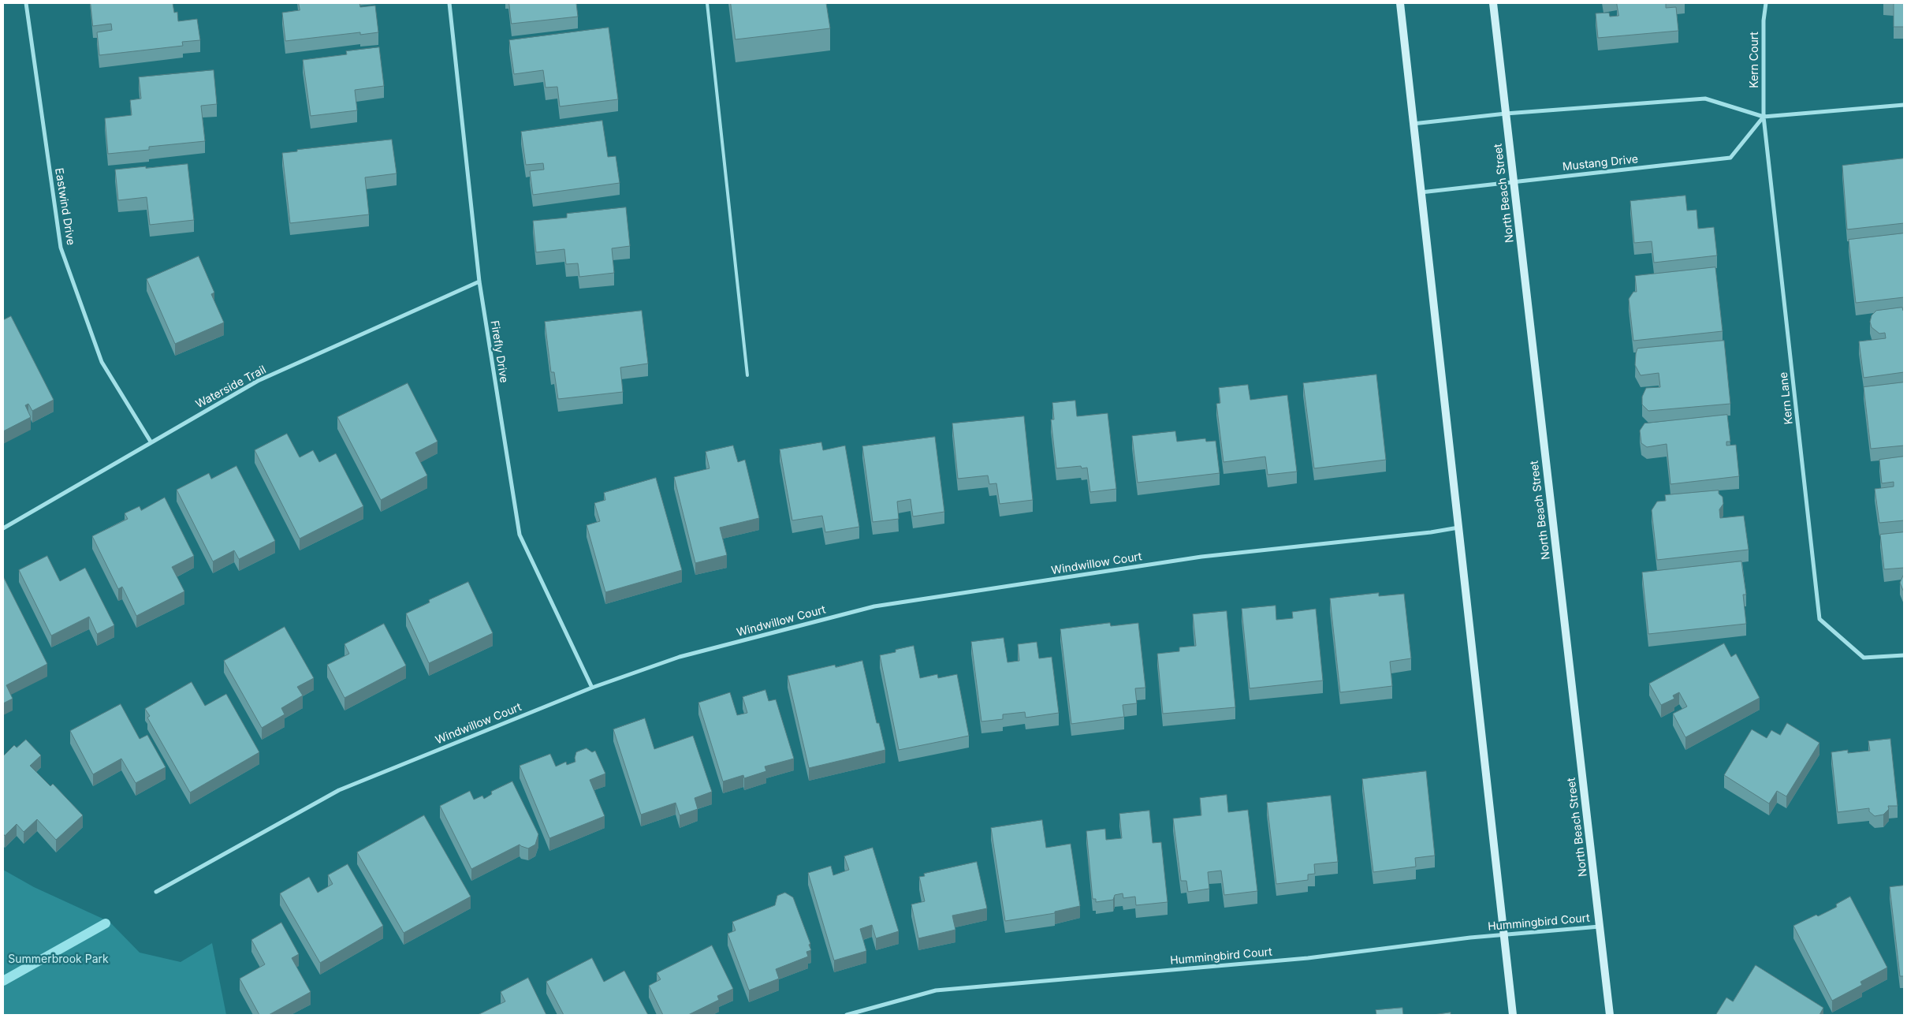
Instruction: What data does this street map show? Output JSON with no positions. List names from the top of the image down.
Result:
{
  "streets": {
    "main road": ["North Beach Street"],
    "street": [
      "Kern Court",
      "Mustang Drive",
      "Eastwind Drive",
      "Firefly Drive",
      "Waterside Trail",
      "Kern Lane",
      "Windwillow Court",
      "Hummingbird Court"
    ]
  },
  "crossings": [
    ["Kern Court", "Mustang Drive"],
    ["Kern Court", "Kern Lane"],
    ["Mustang Drive", "North Beach Street"],
    ["Mustang Drive", "Kern Lane"],
    ["North Beach Street", "Hummingbird Court"],
    ["Eastwind Drive", "Waterside Trail"],
    ["Firefly Drive", "Waterside Trail"],
    ["Firefly Drive", "Windwillow Court"]
  ],
  "parks": ["Summerbrook Park"]
}
